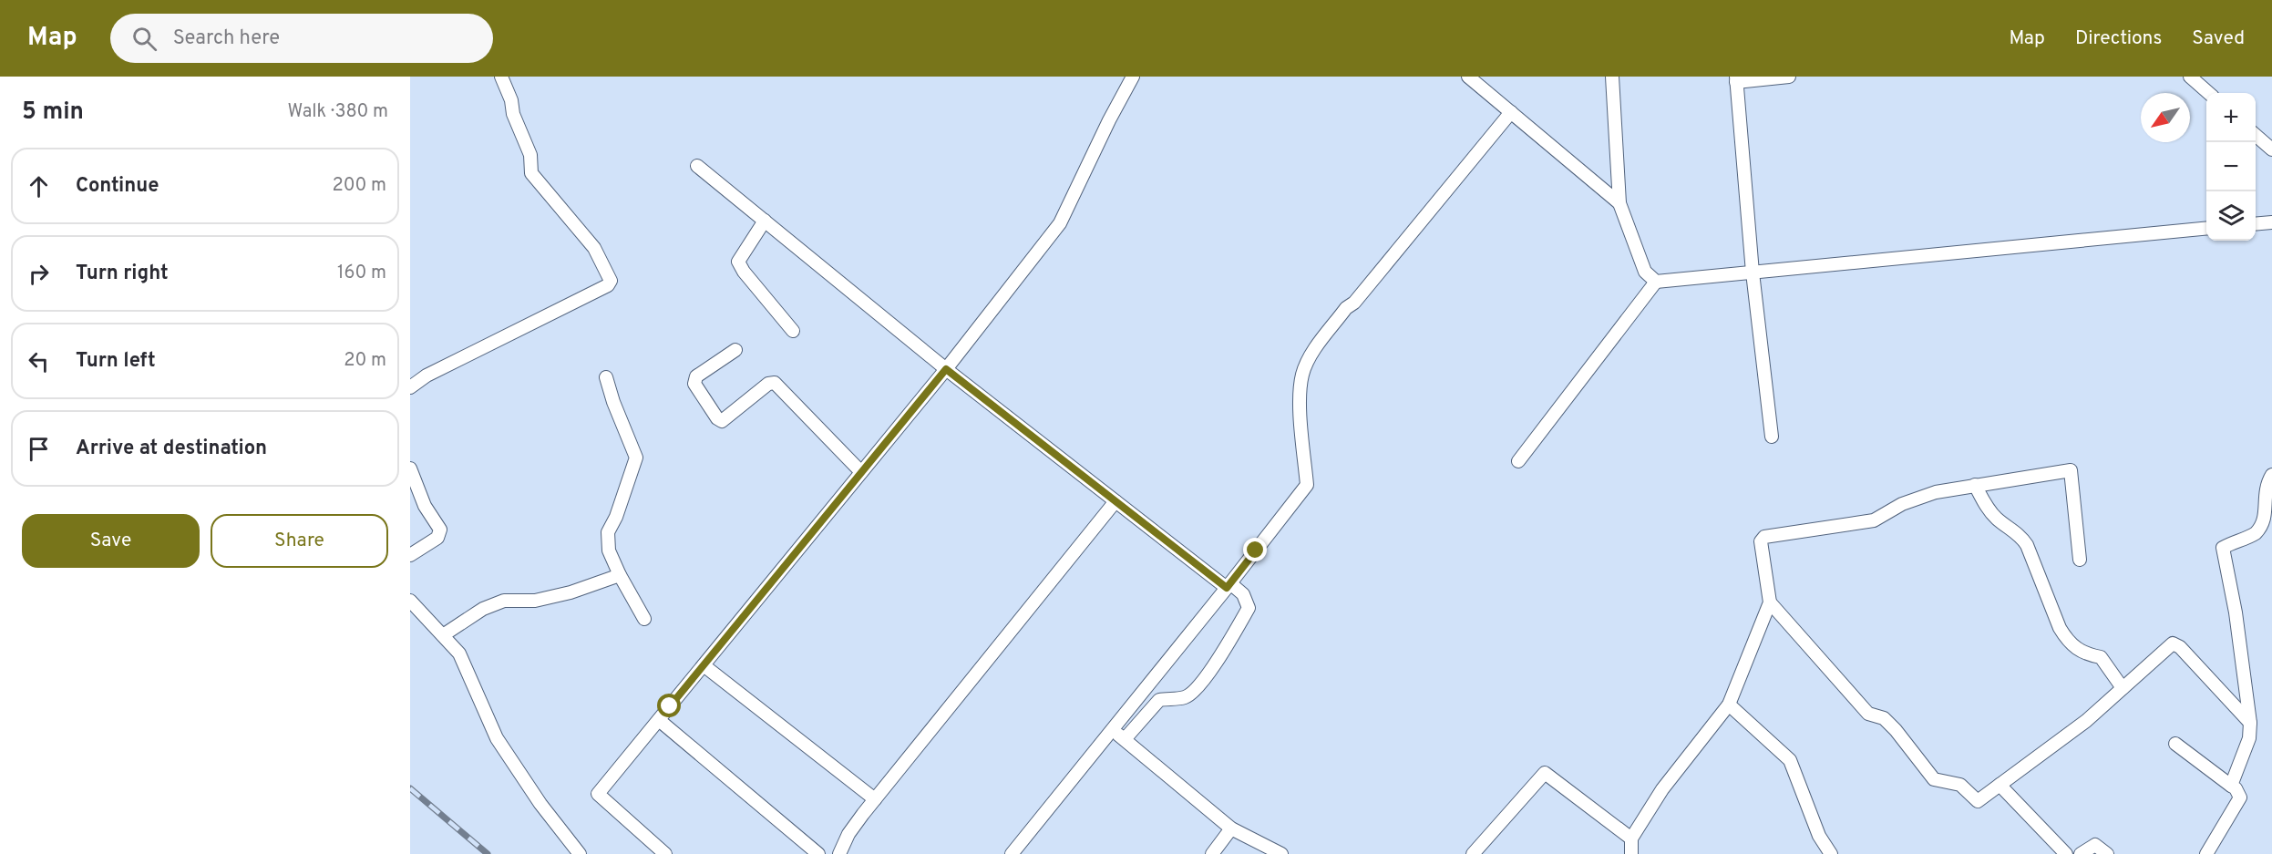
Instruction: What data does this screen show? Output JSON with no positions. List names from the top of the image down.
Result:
{
  "north": "bottom left",
  "page": {
    "header": "Map",
    "search": "Search here",
    "nav": ["Map", "Directions", "Saved"],
    "heading": ["5 min", "Walk · 380 m"],
    "map_buttons": ["+", "−"],
    "list": [
      ["Continue", "200 m"],
      ["Turn right", "160 m"],
      ["Turn left", "20 m"],
      "Arrive at destination"
    ],
    "buttons": ["Save", "Share"]
  }
}
